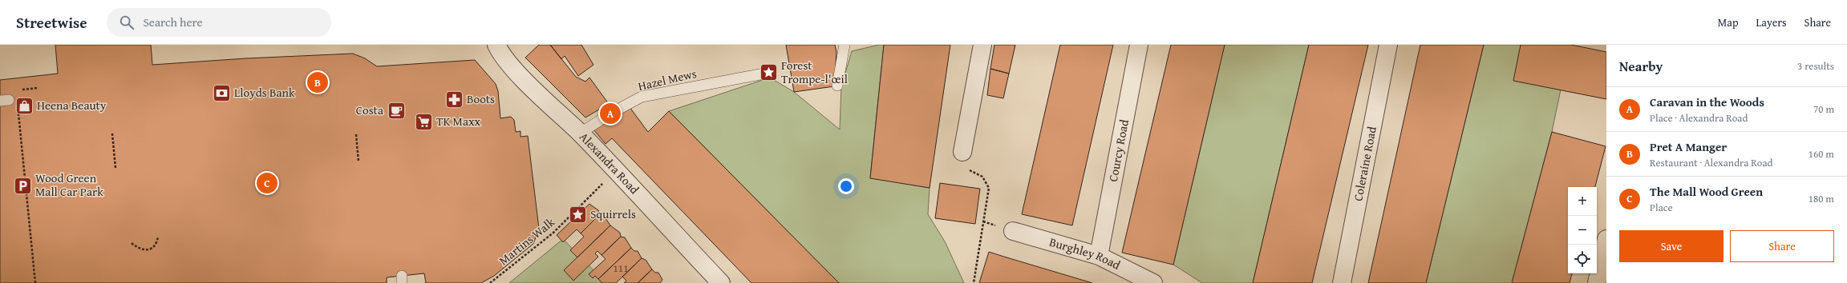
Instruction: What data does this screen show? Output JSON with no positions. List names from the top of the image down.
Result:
{
  "streets": {
    "street": [
      "Courcy Road",
      "Alexandra Road",
      "Coleraine Road",
      "Burghley Road"
    ],
    "lane": ["Hazel Mews"],
    "path": ["Martins Walk"]
  },
  "crossings": [
    ["Hazel Mews", "Alexandra Road"],
    ["Courcy Road", "Burghley Road"],
    ["Alexandra Road", "Martins Walk"]
  ],
  "places": {
    "place": ["Forest Trompe-l'œil", "Squirrels"],
    "bank": ["Lloyds Bank"],
    "pharmacy": ["Boots"],
    "shop": ["Heena Beauty"],
    "cafe": ["Costa"],
    "supermarket": ["TK Maxx"],
    "parking": ["Wood Green Mall Car Park"]
  },
  "house_numbers": ["111"],
  "page": {
    "header": "Streetwise",
    "search": "Search here",
    "nav": ["Map", "Layers", "Share"],
    "heading": ["Nearby", "3 results"],
    "pins": ["B", "A", "C"],
    "list": [
      {
        "mark": "A",
        "name": "Caravan in the Woods",
        "note": "Place · Alexandra Road",
        "value": "70 m"
      },
      {
        "mark": "B",
        "name": "Pret A Manger",
        "note": "Restaurant · Alexandra Road",
        "value": "160 m"
      },
      {
        "mark": "C",
        "name": "The Mall Wood Green",
        "note": "Place",
        "value": "180 m"
      }
    ],
    "map_buttons": ["+", "−"],
    "buttons": ["Save", "Share"]
  }
}
